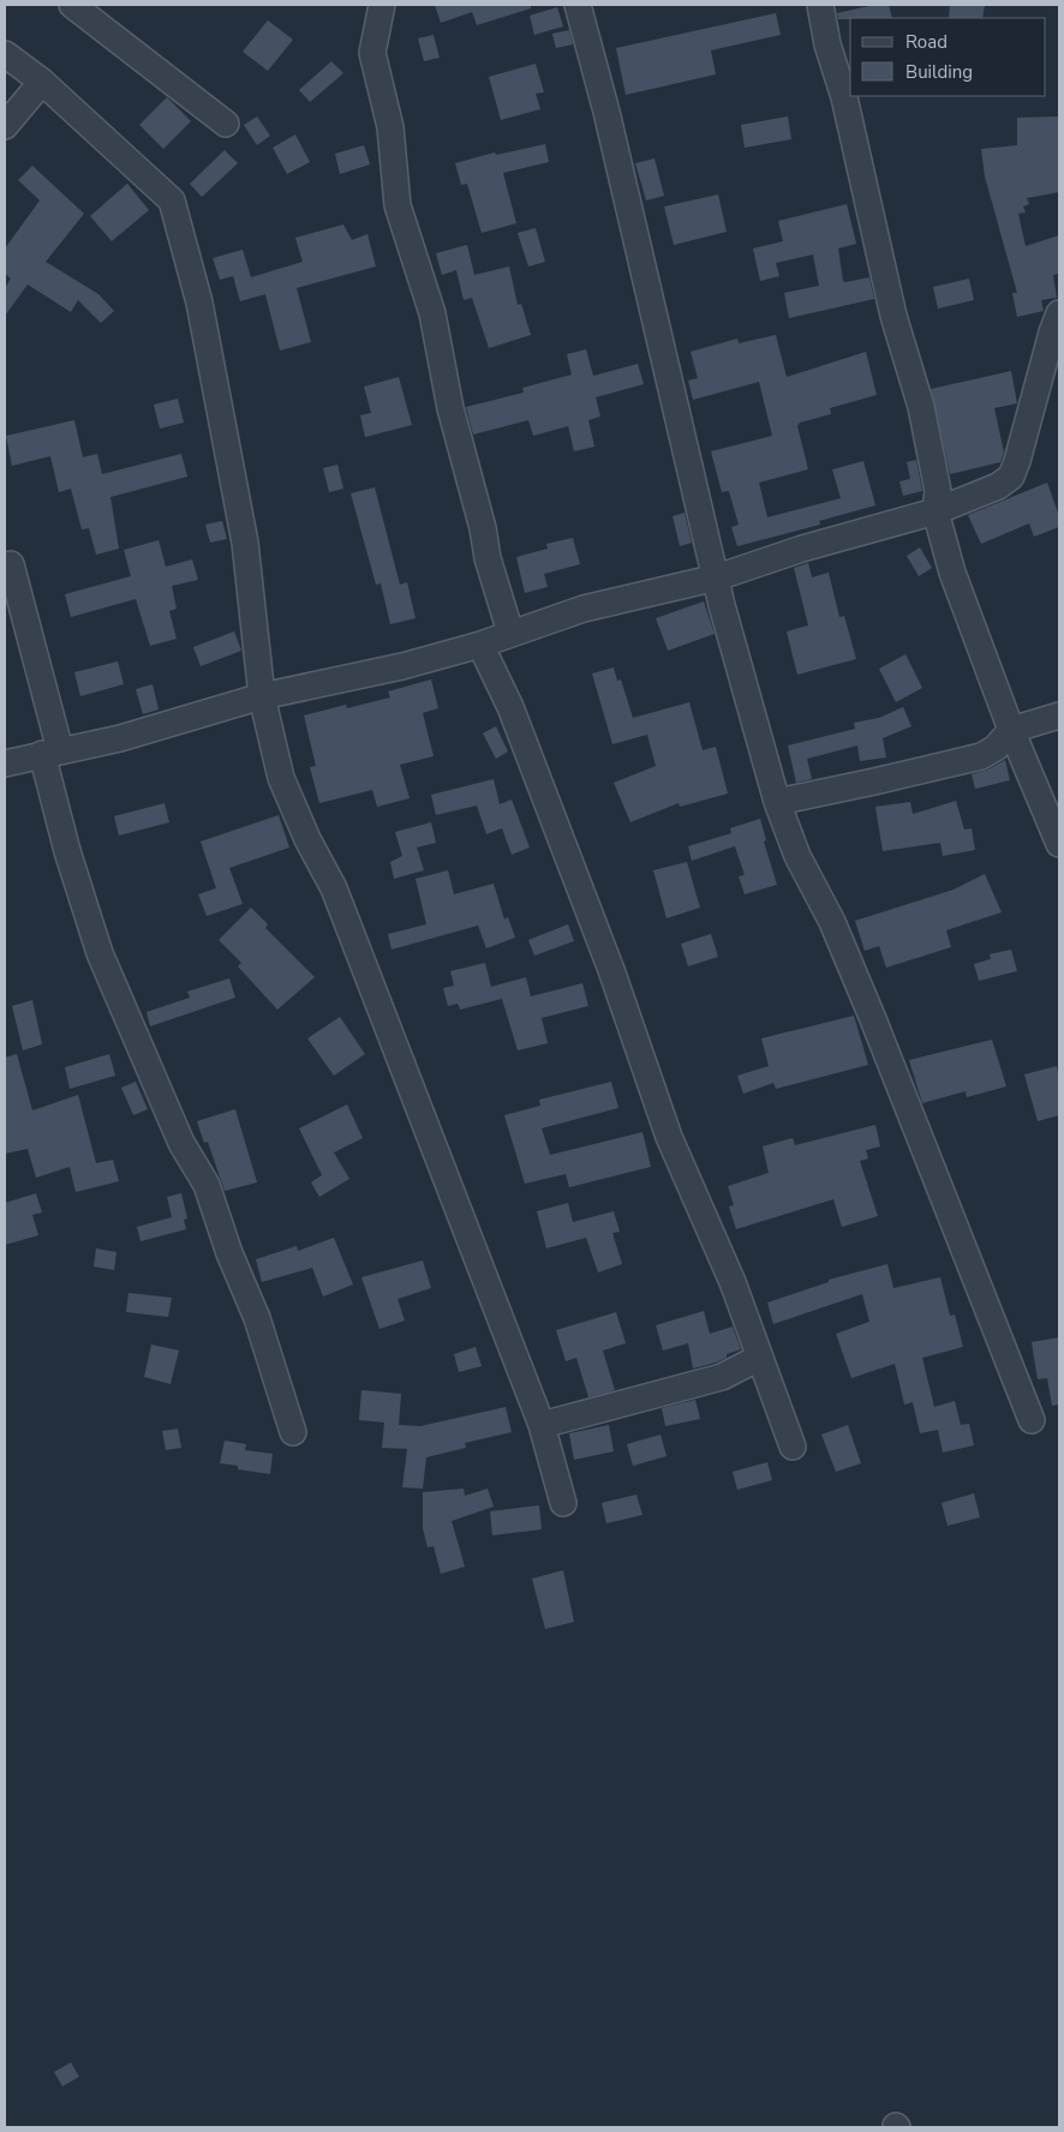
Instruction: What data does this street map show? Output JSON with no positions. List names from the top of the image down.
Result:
{
  "legend": ["Road", "Building"]
}
